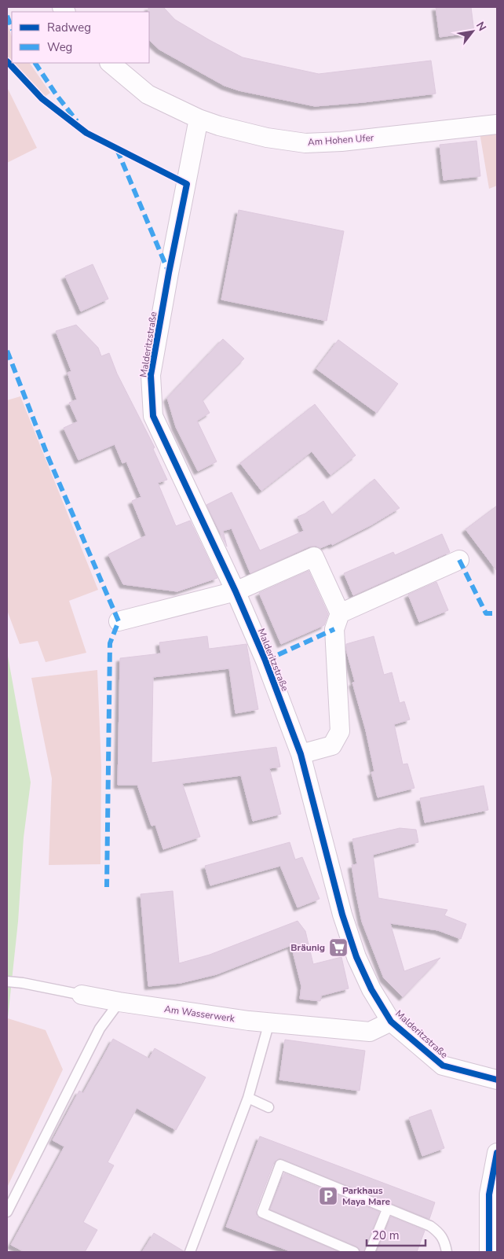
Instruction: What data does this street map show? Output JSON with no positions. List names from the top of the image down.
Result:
{
  "streets": {
    "street": ["Am Hohen Ufer", "Malderitzstraße", "Am Wasserwerk"]
  },
  "crossings": [
    ["Am Hohen Ufer", "Malderitzstraße"],
    ["Malderitzstraße", "Am Wasserwerk"]
  ],
  "places": {
    "supermarket": ["Bräunig"],
    "parking": ["Parkhaus Maya Mare"]
  },
  "legend": ["Radweg", "Weg"],
  "scale_bar": "20 m",
  "north": "top right"
}
